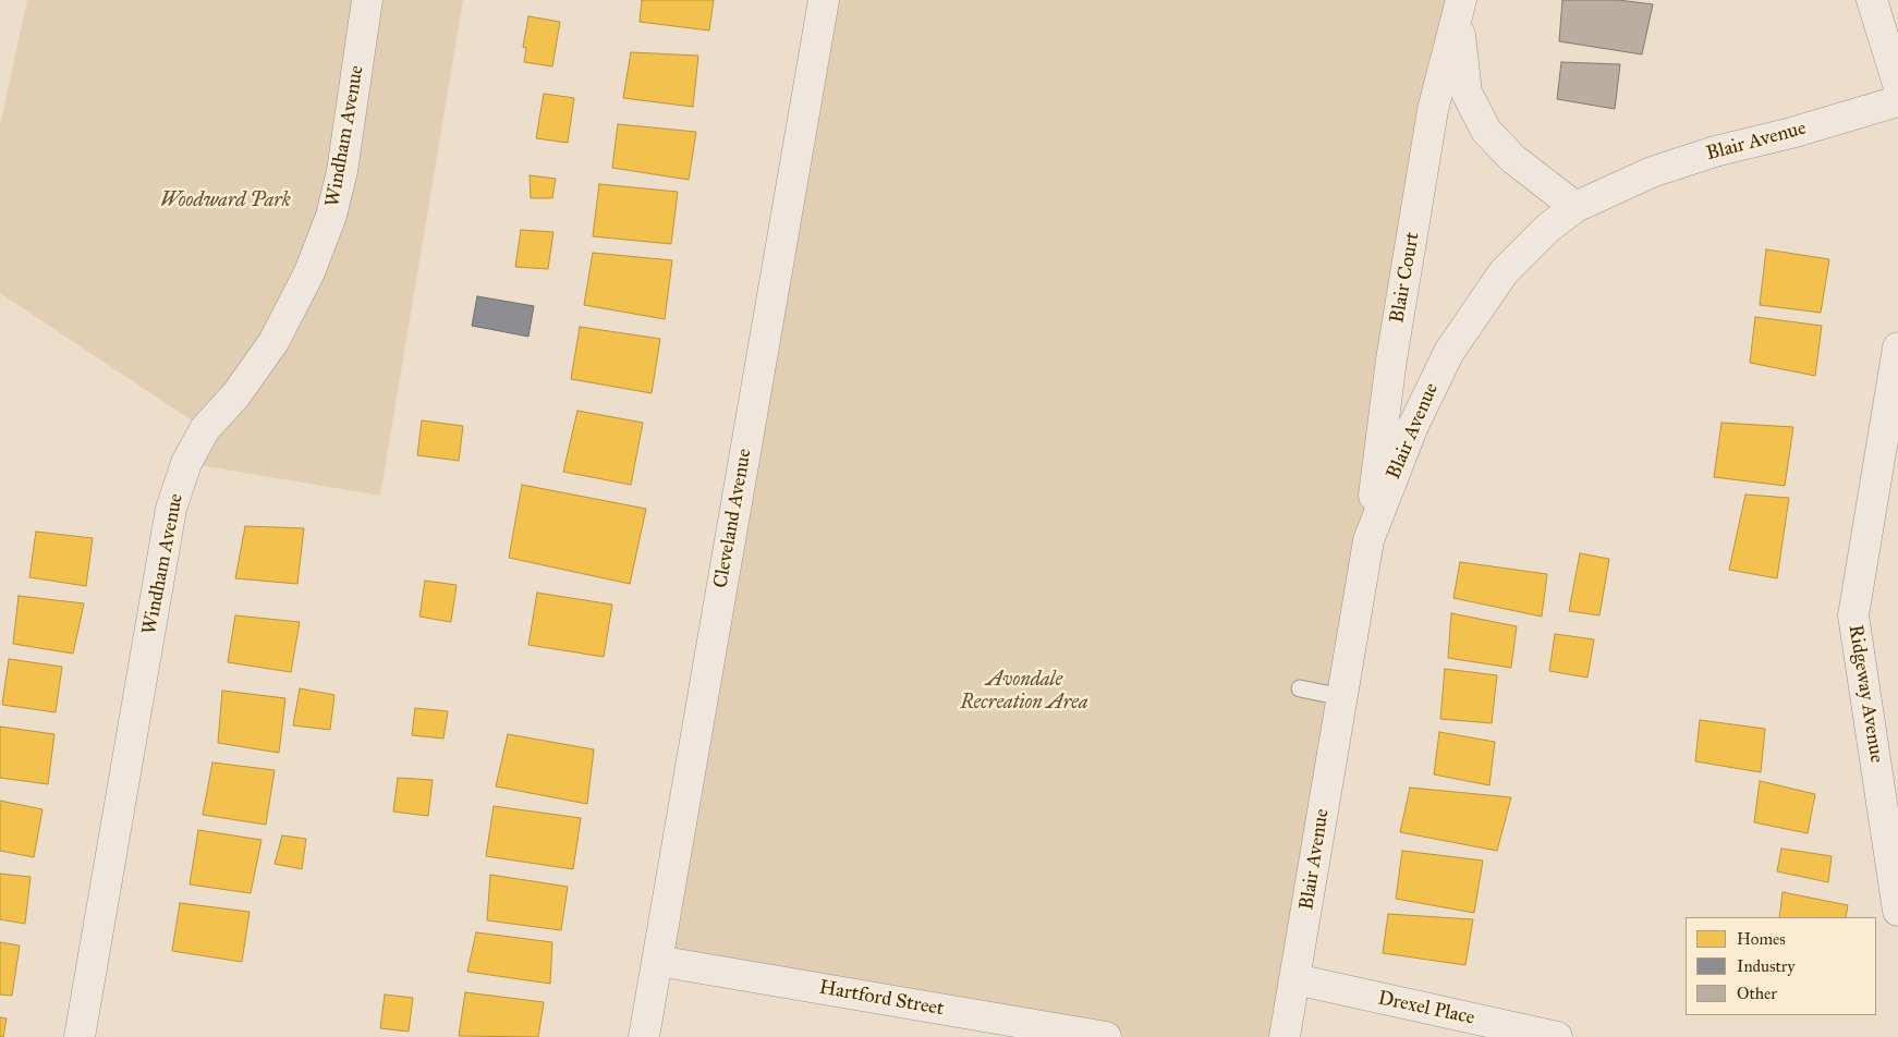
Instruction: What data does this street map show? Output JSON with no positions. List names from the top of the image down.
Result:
{
  "streets": {
    "street": [
      "Windham Avenue",
      "Blair Avenue",
      "Blair Court",
      "Cleveland Avenue",
      "Ridgeway Avenue",
      "Hartford Street",
      "Drexel Place"
    ]
  },
  "crossings": [
    ["Blair Avenue", "Blair Court"],
    ["Blair Avenue", "Drexel Place"],
    ["Cleveland Avenue", "Hartford Street"]
  ],
  "parks": ["Woodward Park", "Avondale Recreation Area"],
  "legend": ["Homes", "Industry", "Other"]
}
